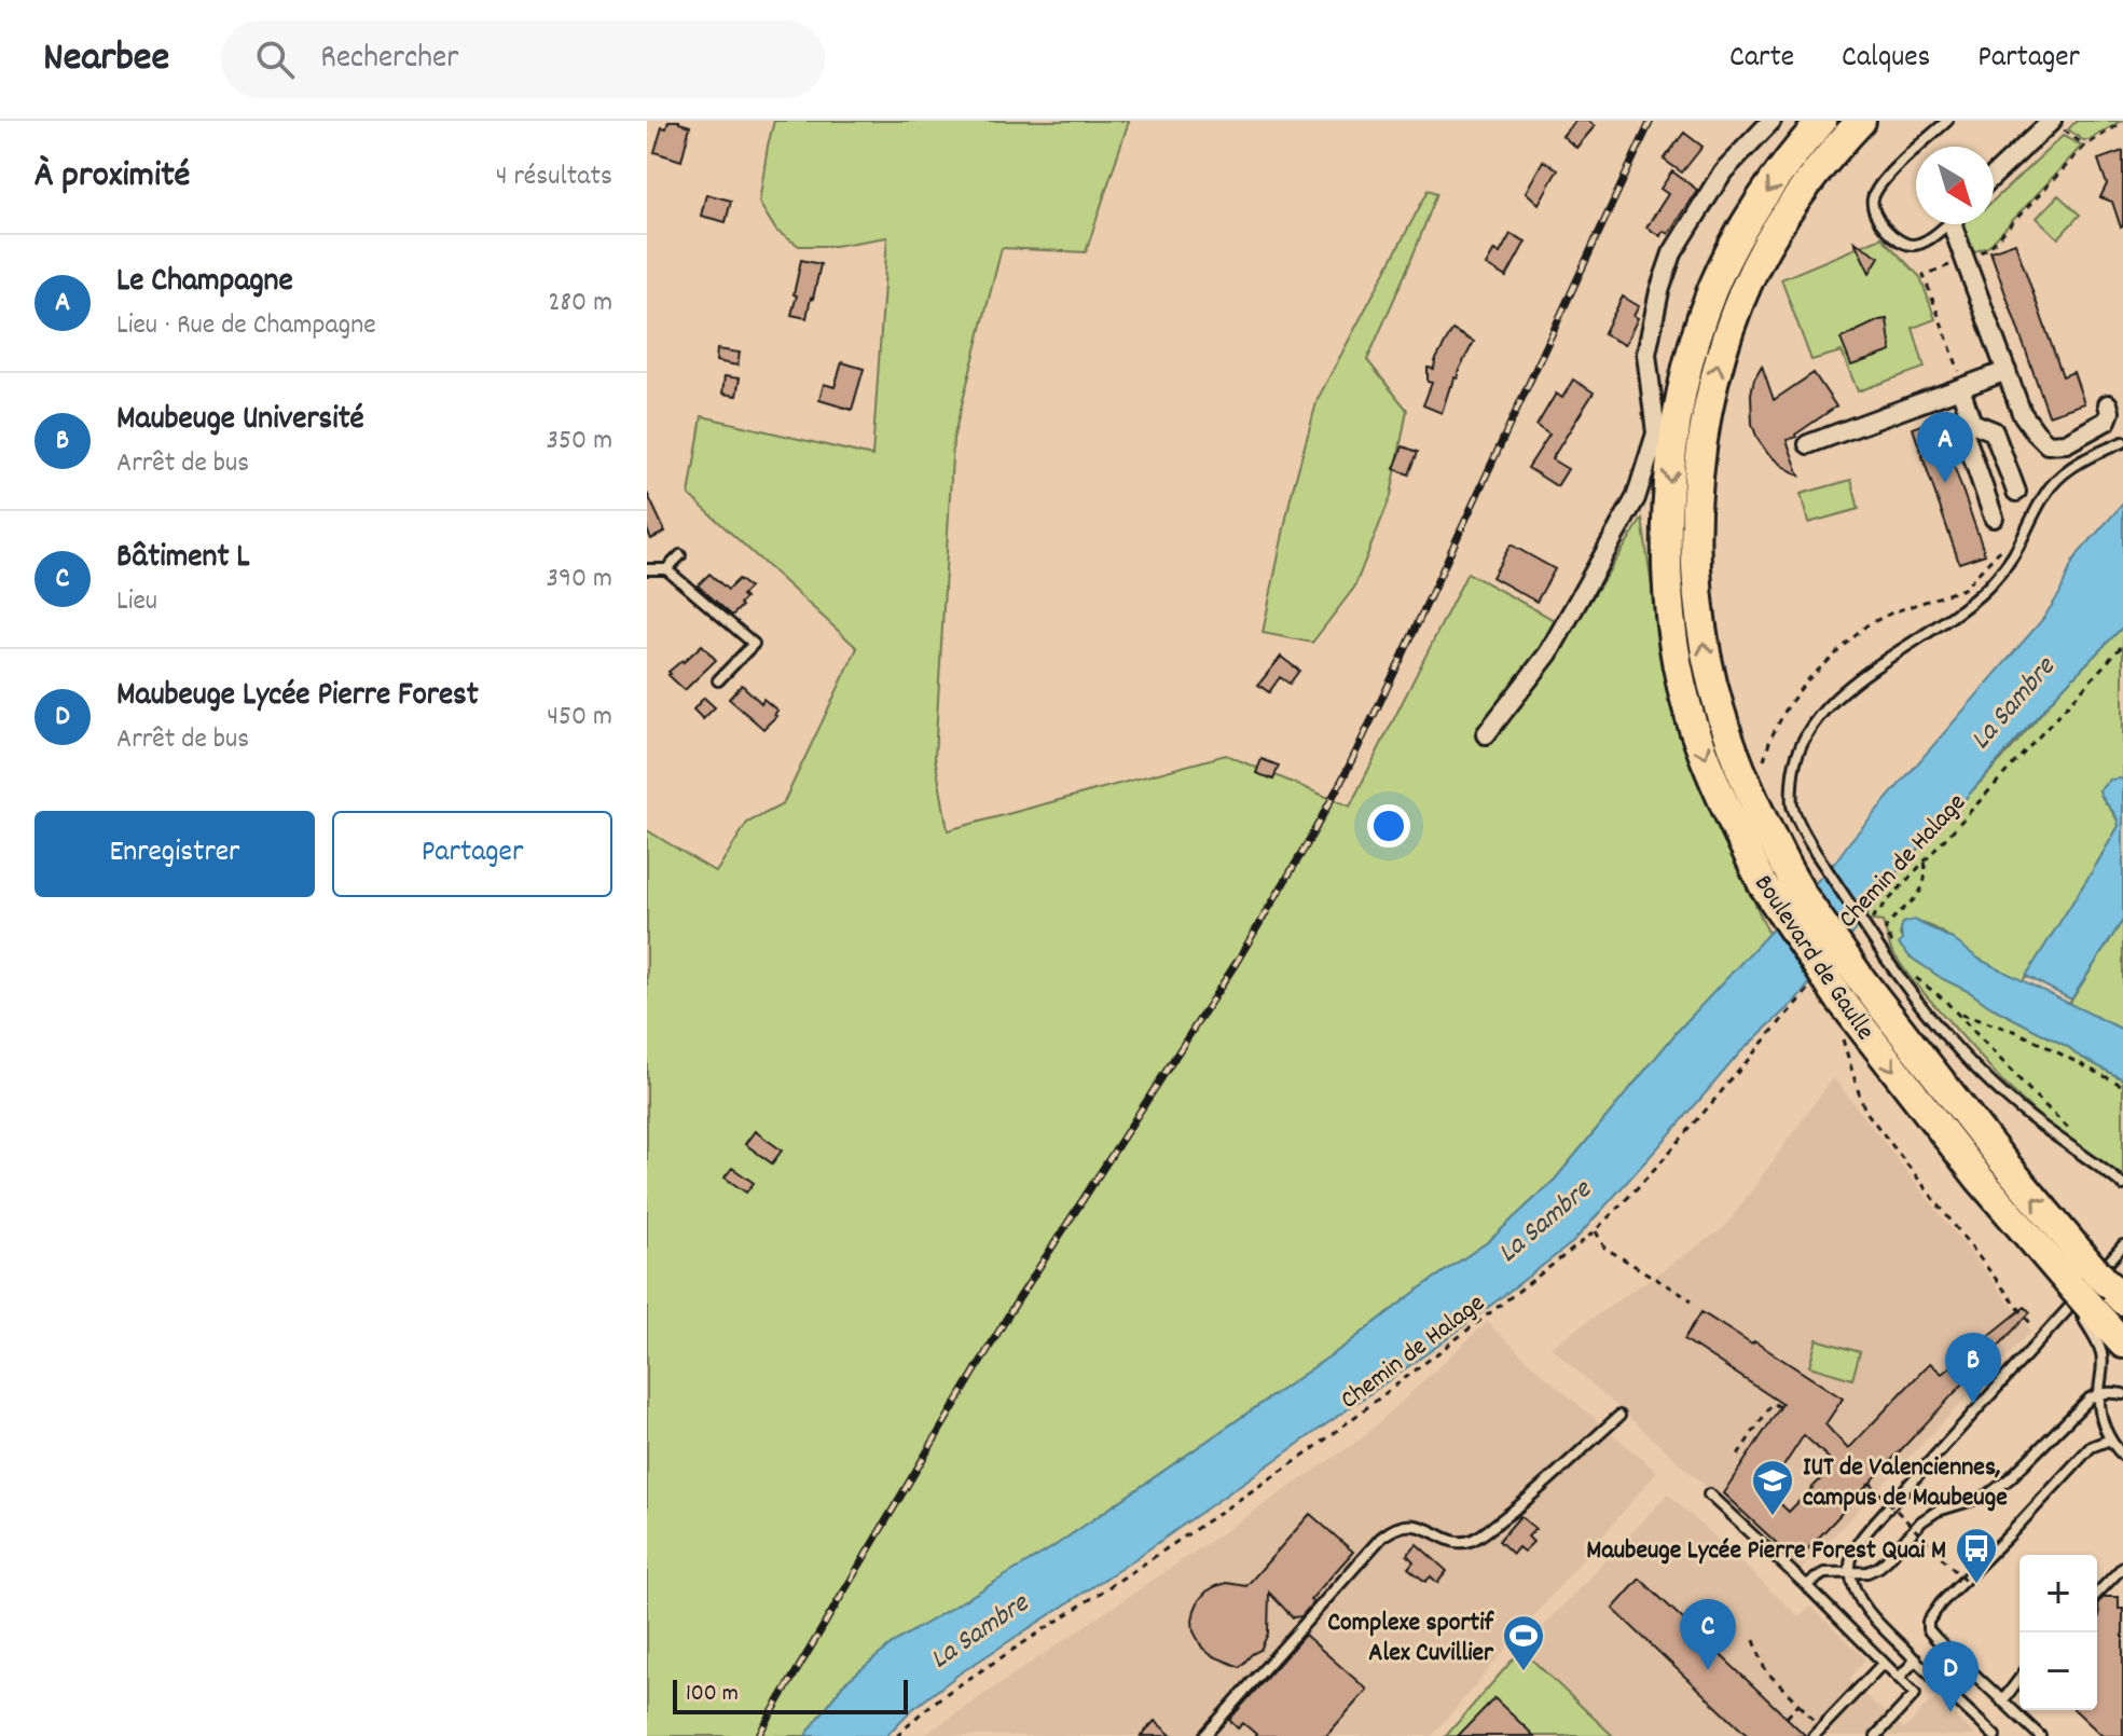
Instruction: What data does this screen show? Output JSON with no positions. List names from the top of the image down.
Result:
{
  "streets": {
    "main road": ["Boulevard de Gaulle"],
    "path": ["Chemin de Halage"]
  },
  "water": ["La Sambre"],
  "places": {
    "school or university": ["IUT de Valenciennes, campus de Maubeuge"],
    "bus stop": ["Maubeuge Lycée Pierre Forest Quai M"],
    "sports": ["Complexe sportif Alex Cuvillier"]
  },
  "scale_bar": "100 m",
  "north": "bottom right",
  "page": {
    "header": "Nearbee",
    "search": "Rechercher",
    "nav": ["Carte", "Calques", "Partager"],
    "heading": ["À proximité", "4 résultats"],
    "list": [
      {
        "mark": "A",
        "name": "Le Champagne",
        "note": "Lieu · Rue de Champagne",
        "value": "280 m"
      },
      {
        "mark": "B",
        "name": "Maubeuge Université",
        "note": "Arrêt de bus",
        "value": "350 m"
      },
      {
        "mark": "C",
        "name": "Bâtiment L",
        "note": "Lieu",
        "value": "390 m"
      },
      {
        "mark": "D",
        "name": "Maubeuge Lycée Pierre Forest",
        "note": "Arrêt de bus",
        "value": "450 m"
      }
    ],
    "pins": [
      "A",
      "B",
      "C",
      "D"
    ],
    "buttons": ["Enregistrer", "Partager"],
    "map_buttons": ["+", "−"],
    "scale": "100 m"
  }
}
